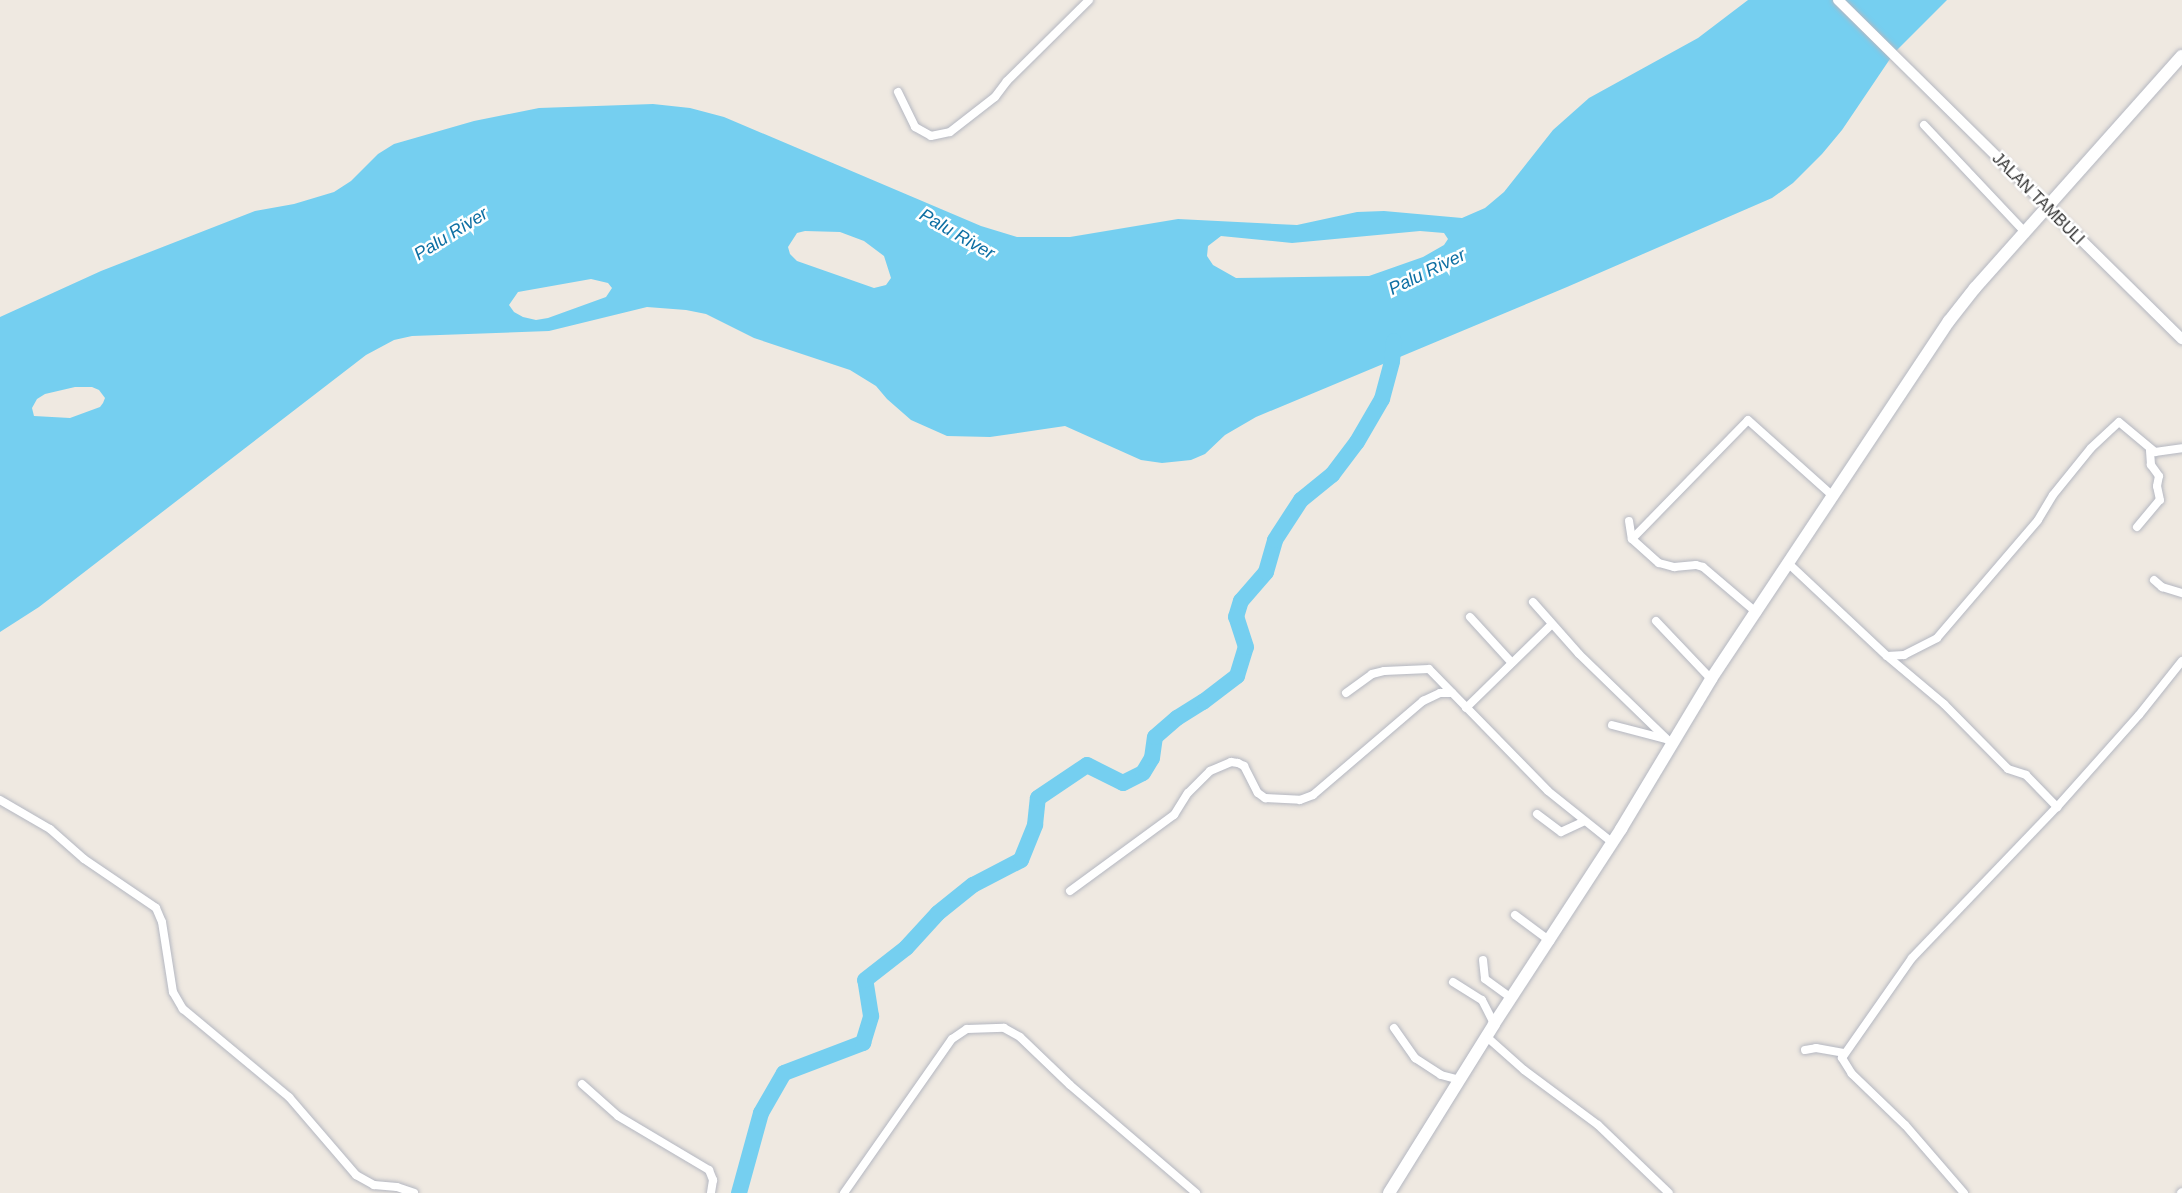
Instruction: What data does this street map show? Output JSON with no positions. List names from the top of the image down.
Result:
{
  "streets": {
    "street": ["JALAN TAMBULI"]
  },
  "water": ["Palu River"]
}
